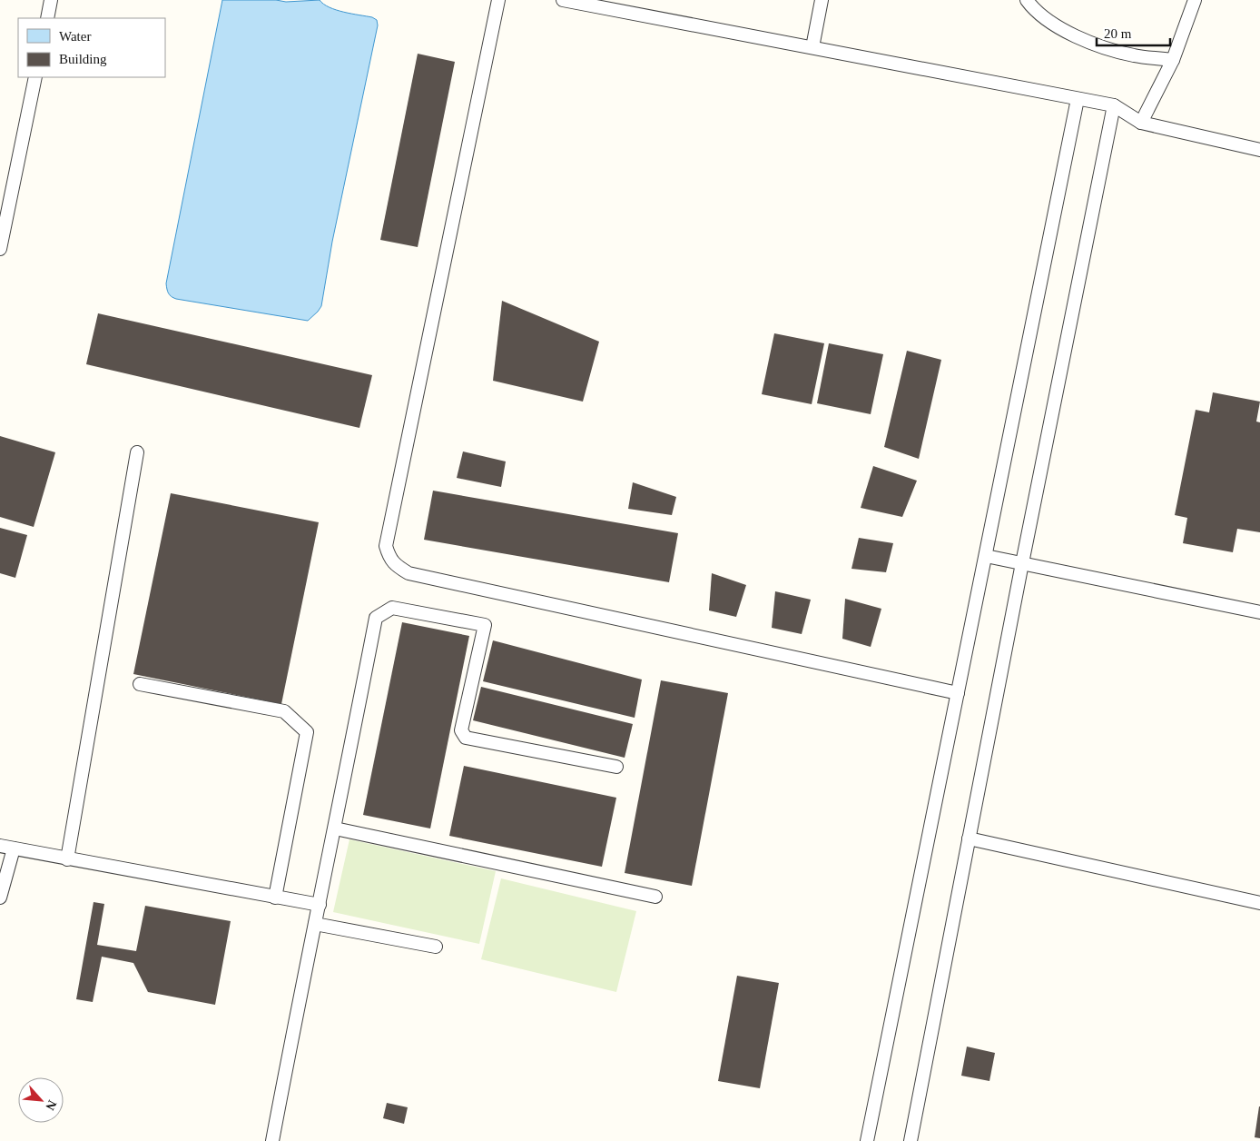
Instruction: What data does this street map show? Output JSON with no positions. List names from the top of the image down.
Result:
{
  "legend": ["Water", "Building"],
  "scale_bar": "20 m",
  "north": "bottom right"
}
